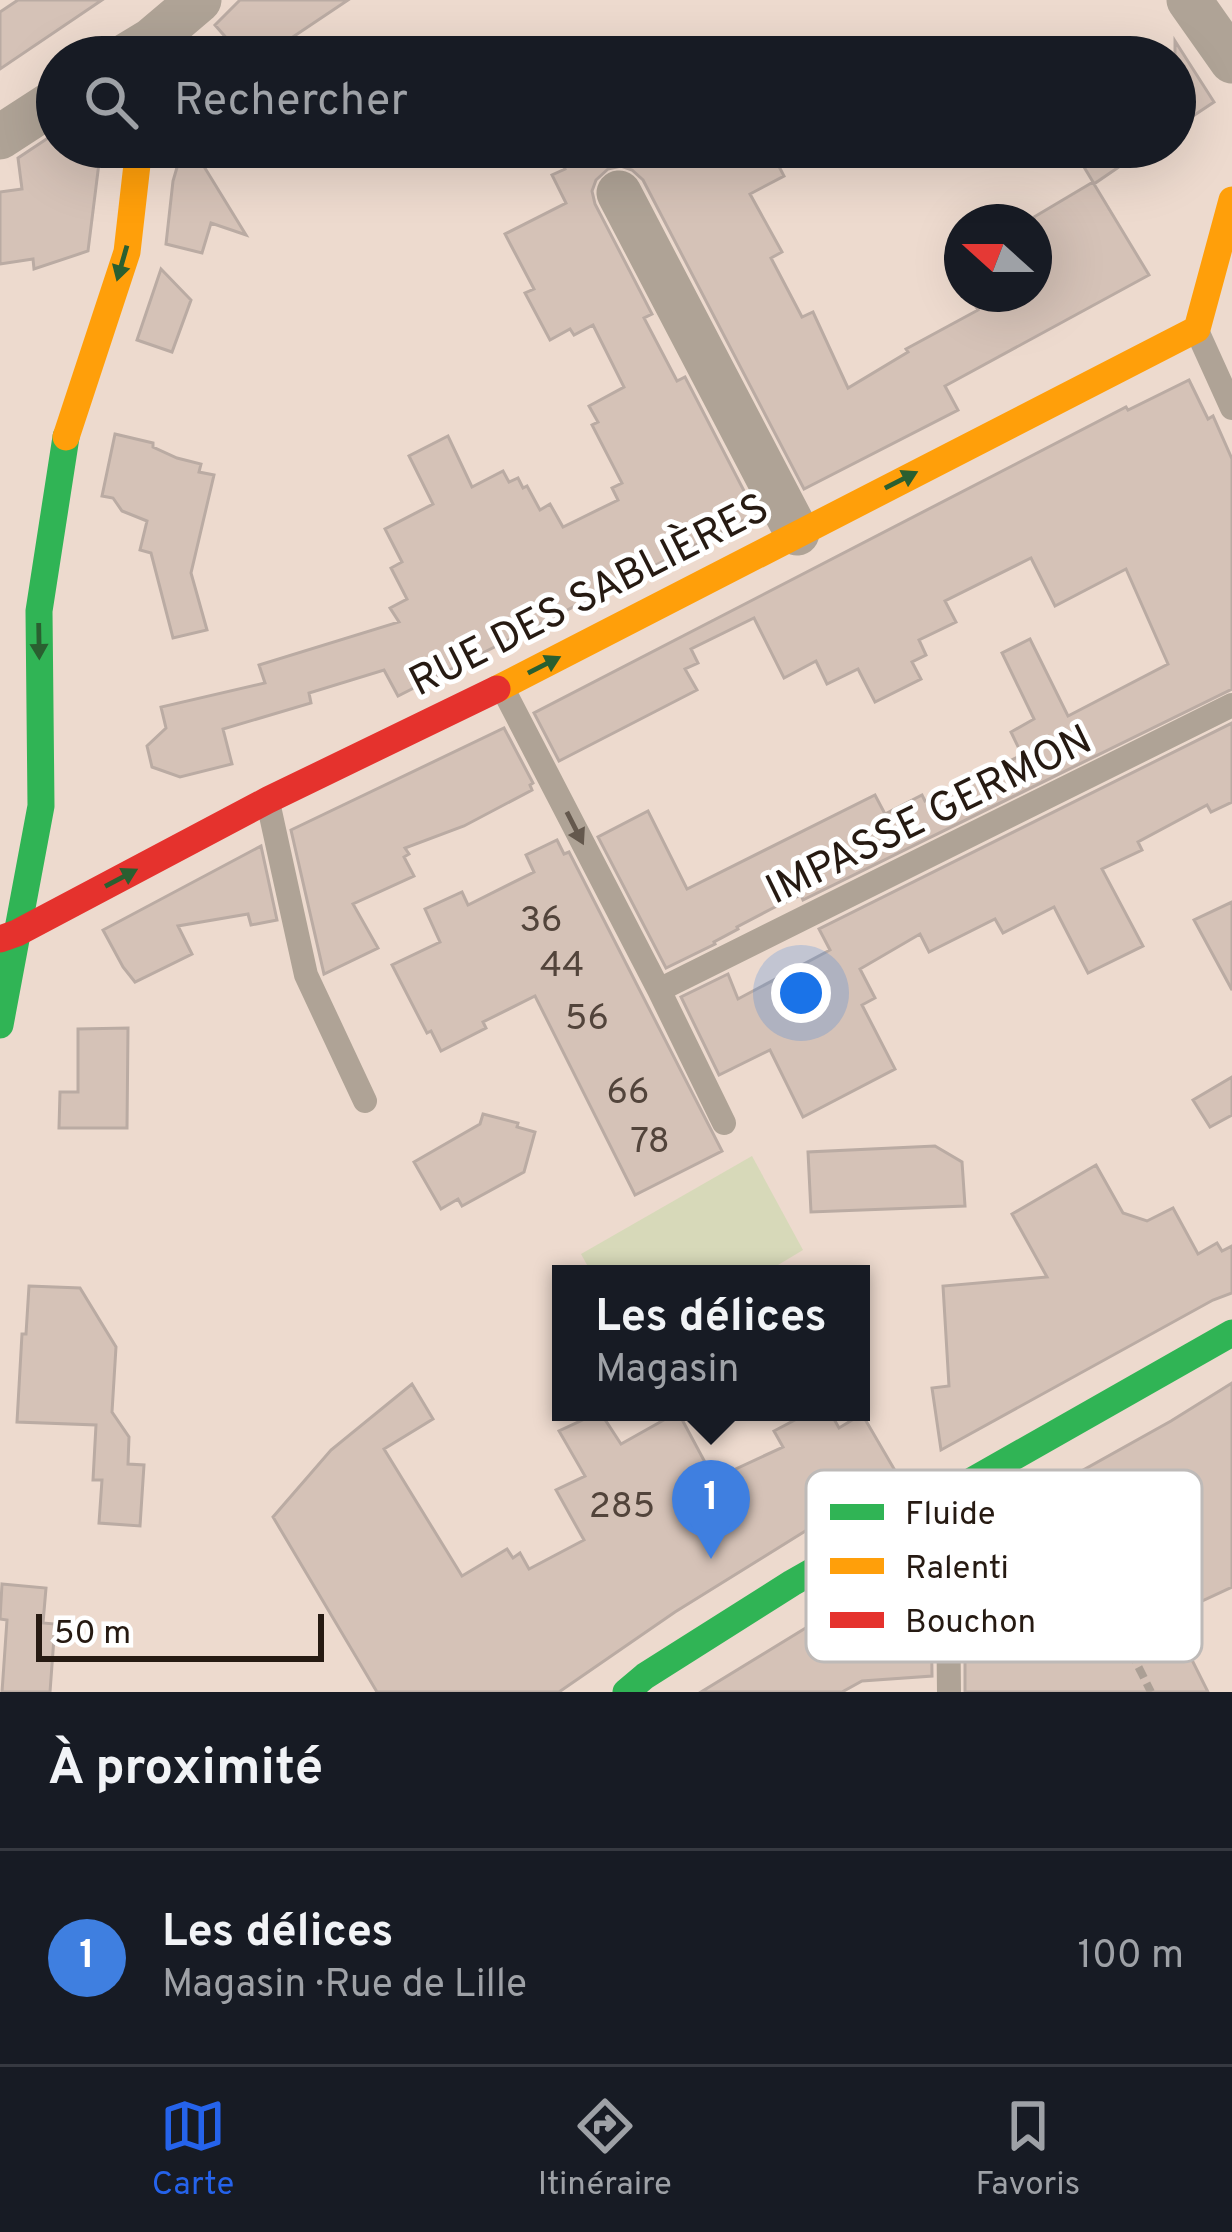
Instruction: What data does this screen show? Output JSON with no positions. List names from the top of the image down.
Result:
{
  "streets": {
    "street": ["RUE DES SABLIÈRES"],
    "lane": ["IMPASSE GERMON"]
  },
  "one_way": ["RUE DES SABLIÈRES"],
  "house_numbers": [
    "36",
    "44",
    "56",
    "66",
    "78",
    "285"
  ],
  "legend": ["Fluide", "Ralenti", "Bouchon"],
  "scale_bar": "50 m",
  "north": "left",
  "page": {
    "search": "Rechercher",
    "popup": ["Les délices", "Magasin"],
    "pins": "1",
    "scale": "50 m",
    "heading": "À proximité",
    "list": [
      {
        "mark": "1",
        "name": "Les délices",
        "note": "Magasin · Rue de Lille",
        "value": "100 m"
      }
    ],
    "nav": ["Carte", "Itinéraire", "Favoris"]
  }
}
